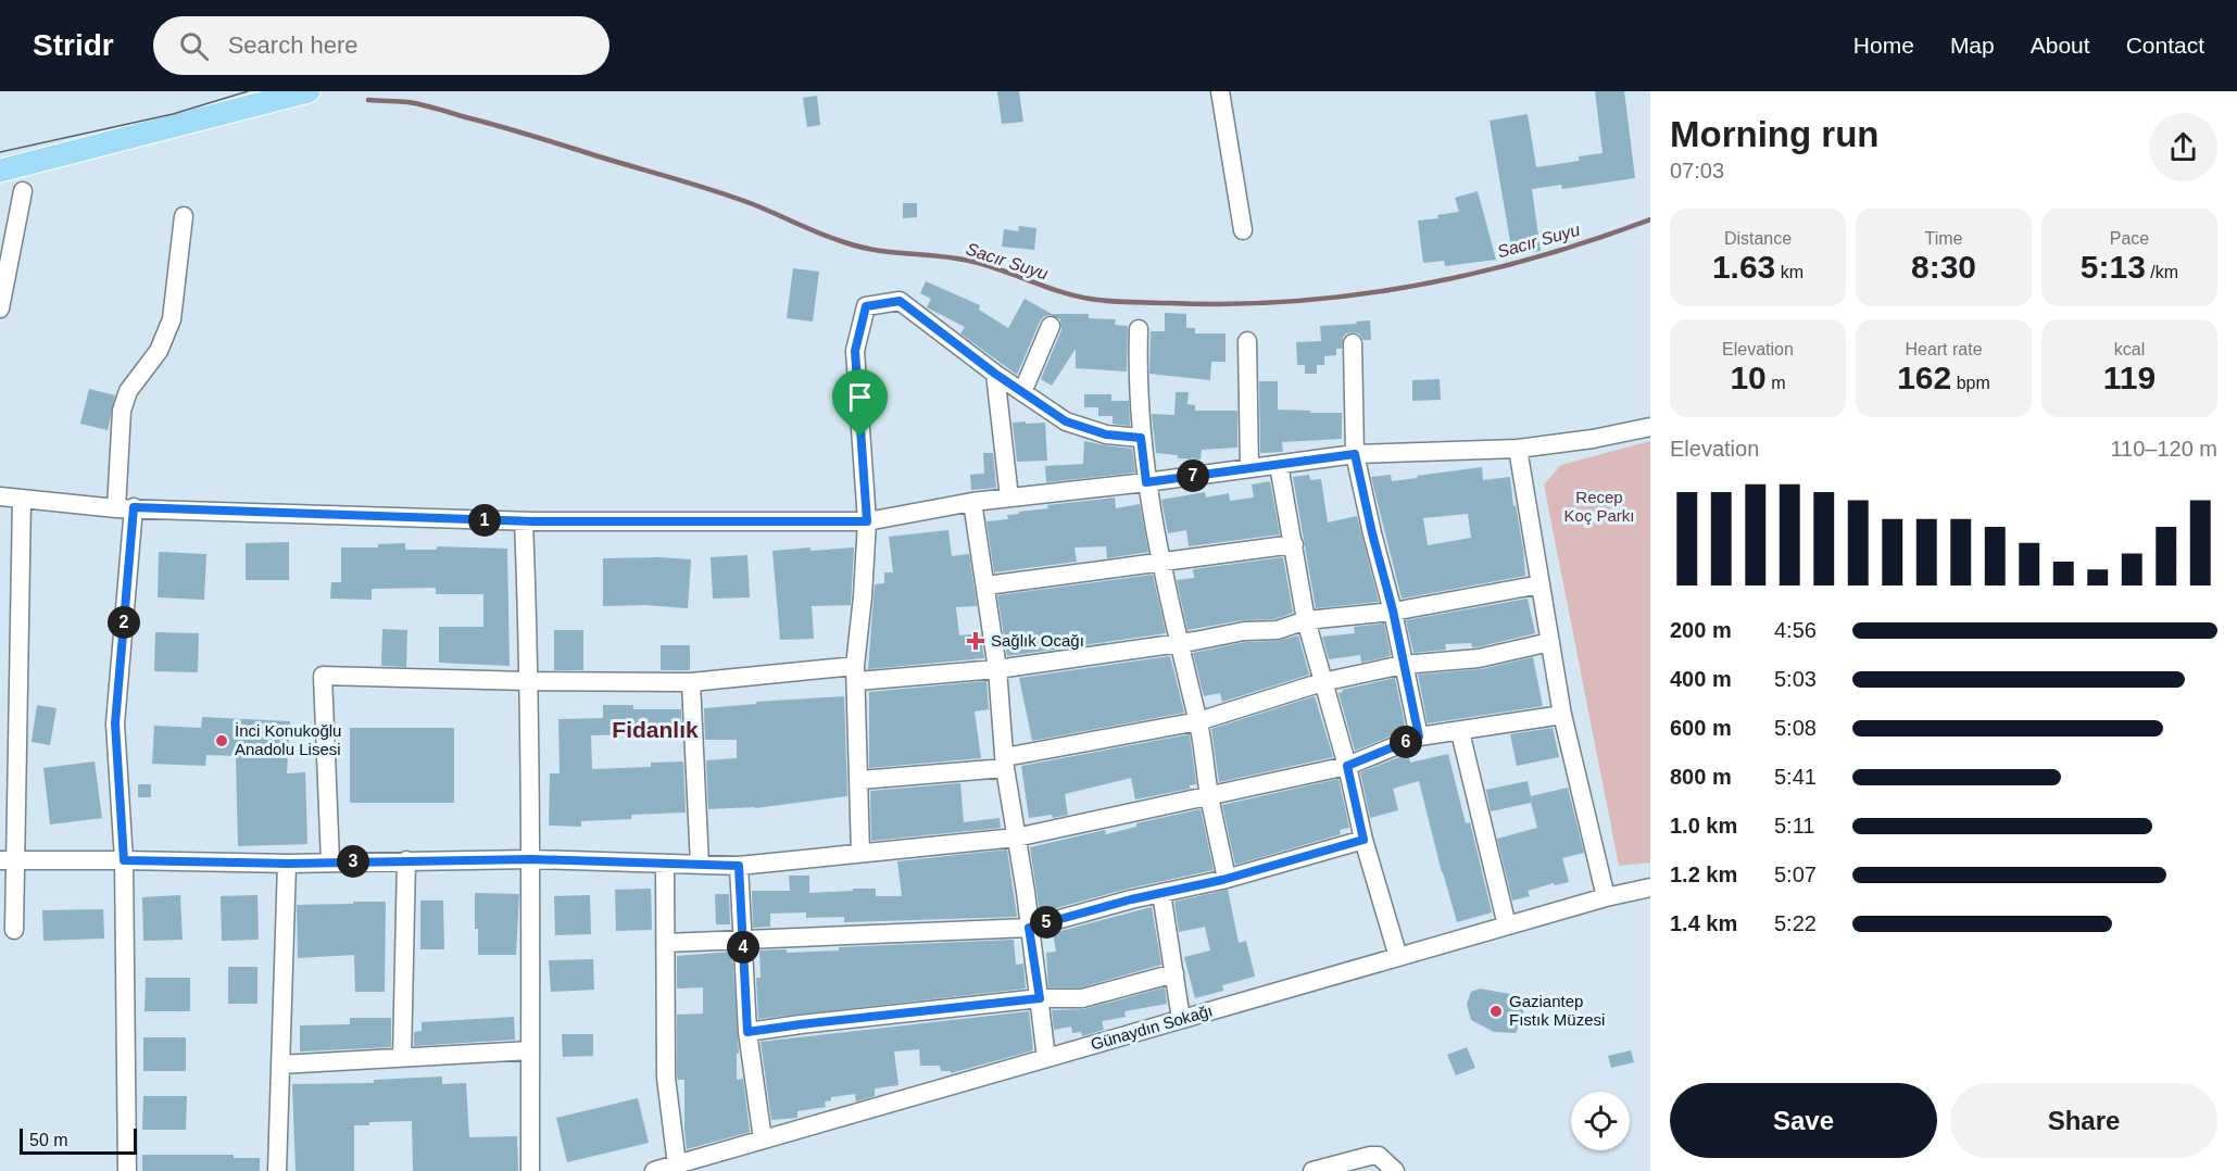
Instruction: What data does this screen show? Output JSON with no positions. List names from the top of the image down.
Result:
{
  "streets": {
    "street": ["Günaydın Sokağı"]
  },
  "districts": ["Fidanlık"],
  "water": ["Sacır Suyu"],
  "parks": ["Recep Koç Parkı"],
  "places": {
    "health": ["Sağlık Ocağı"],
    "other": ["İnci Konukoğlu Anadolu Lisesi", "Gaziantep Fıstık Müzesi"]
  },
  "scale_bar": "50 m",
  "page": {
    "header": "Stridr",
    "search": "Search here",
    "nav": [
      "Home",
      "Map",
      "About",
      "Contact"
    ],
    "heading": ["Morning run", "07:03"],
    "stats": [
      ["Distance", "1.63 km"],
      ["Time", "8:30"],
      ["Pace", "5:13 /km"],
      ["Elevation", "10 m"],
      ["Heart rate", "162 bpm"],
      ["kcal", "119"]
    ],
    "chart": ["Elevation", "110–120 m"],
    "pins": [
      "7",
      "1",
      "2",
      "6",
      "3",
      "5",
      "4"
    ],
    "list": [
      {
        "name": "200 m",
        "note": "4:56"
      },
      {
        "name": "400 m",
        "note": "5:03"
      },
      {
        "name": "600 m",
        "note": "5:08"
      },
      {
        "name": "800 m",
        "note": "5:41"
      },
      {
        "name": "1.0 km",
        "note": "5:11"
      },
      {
        "name": "1.2 km",
        "note": "5:07"
      },
      {
        "name": "1.4 km",
        "note": "5:22"
      }
    ],
    "buttons": ["Save", "Share"],
    "scale": "50 m"
  }
}
